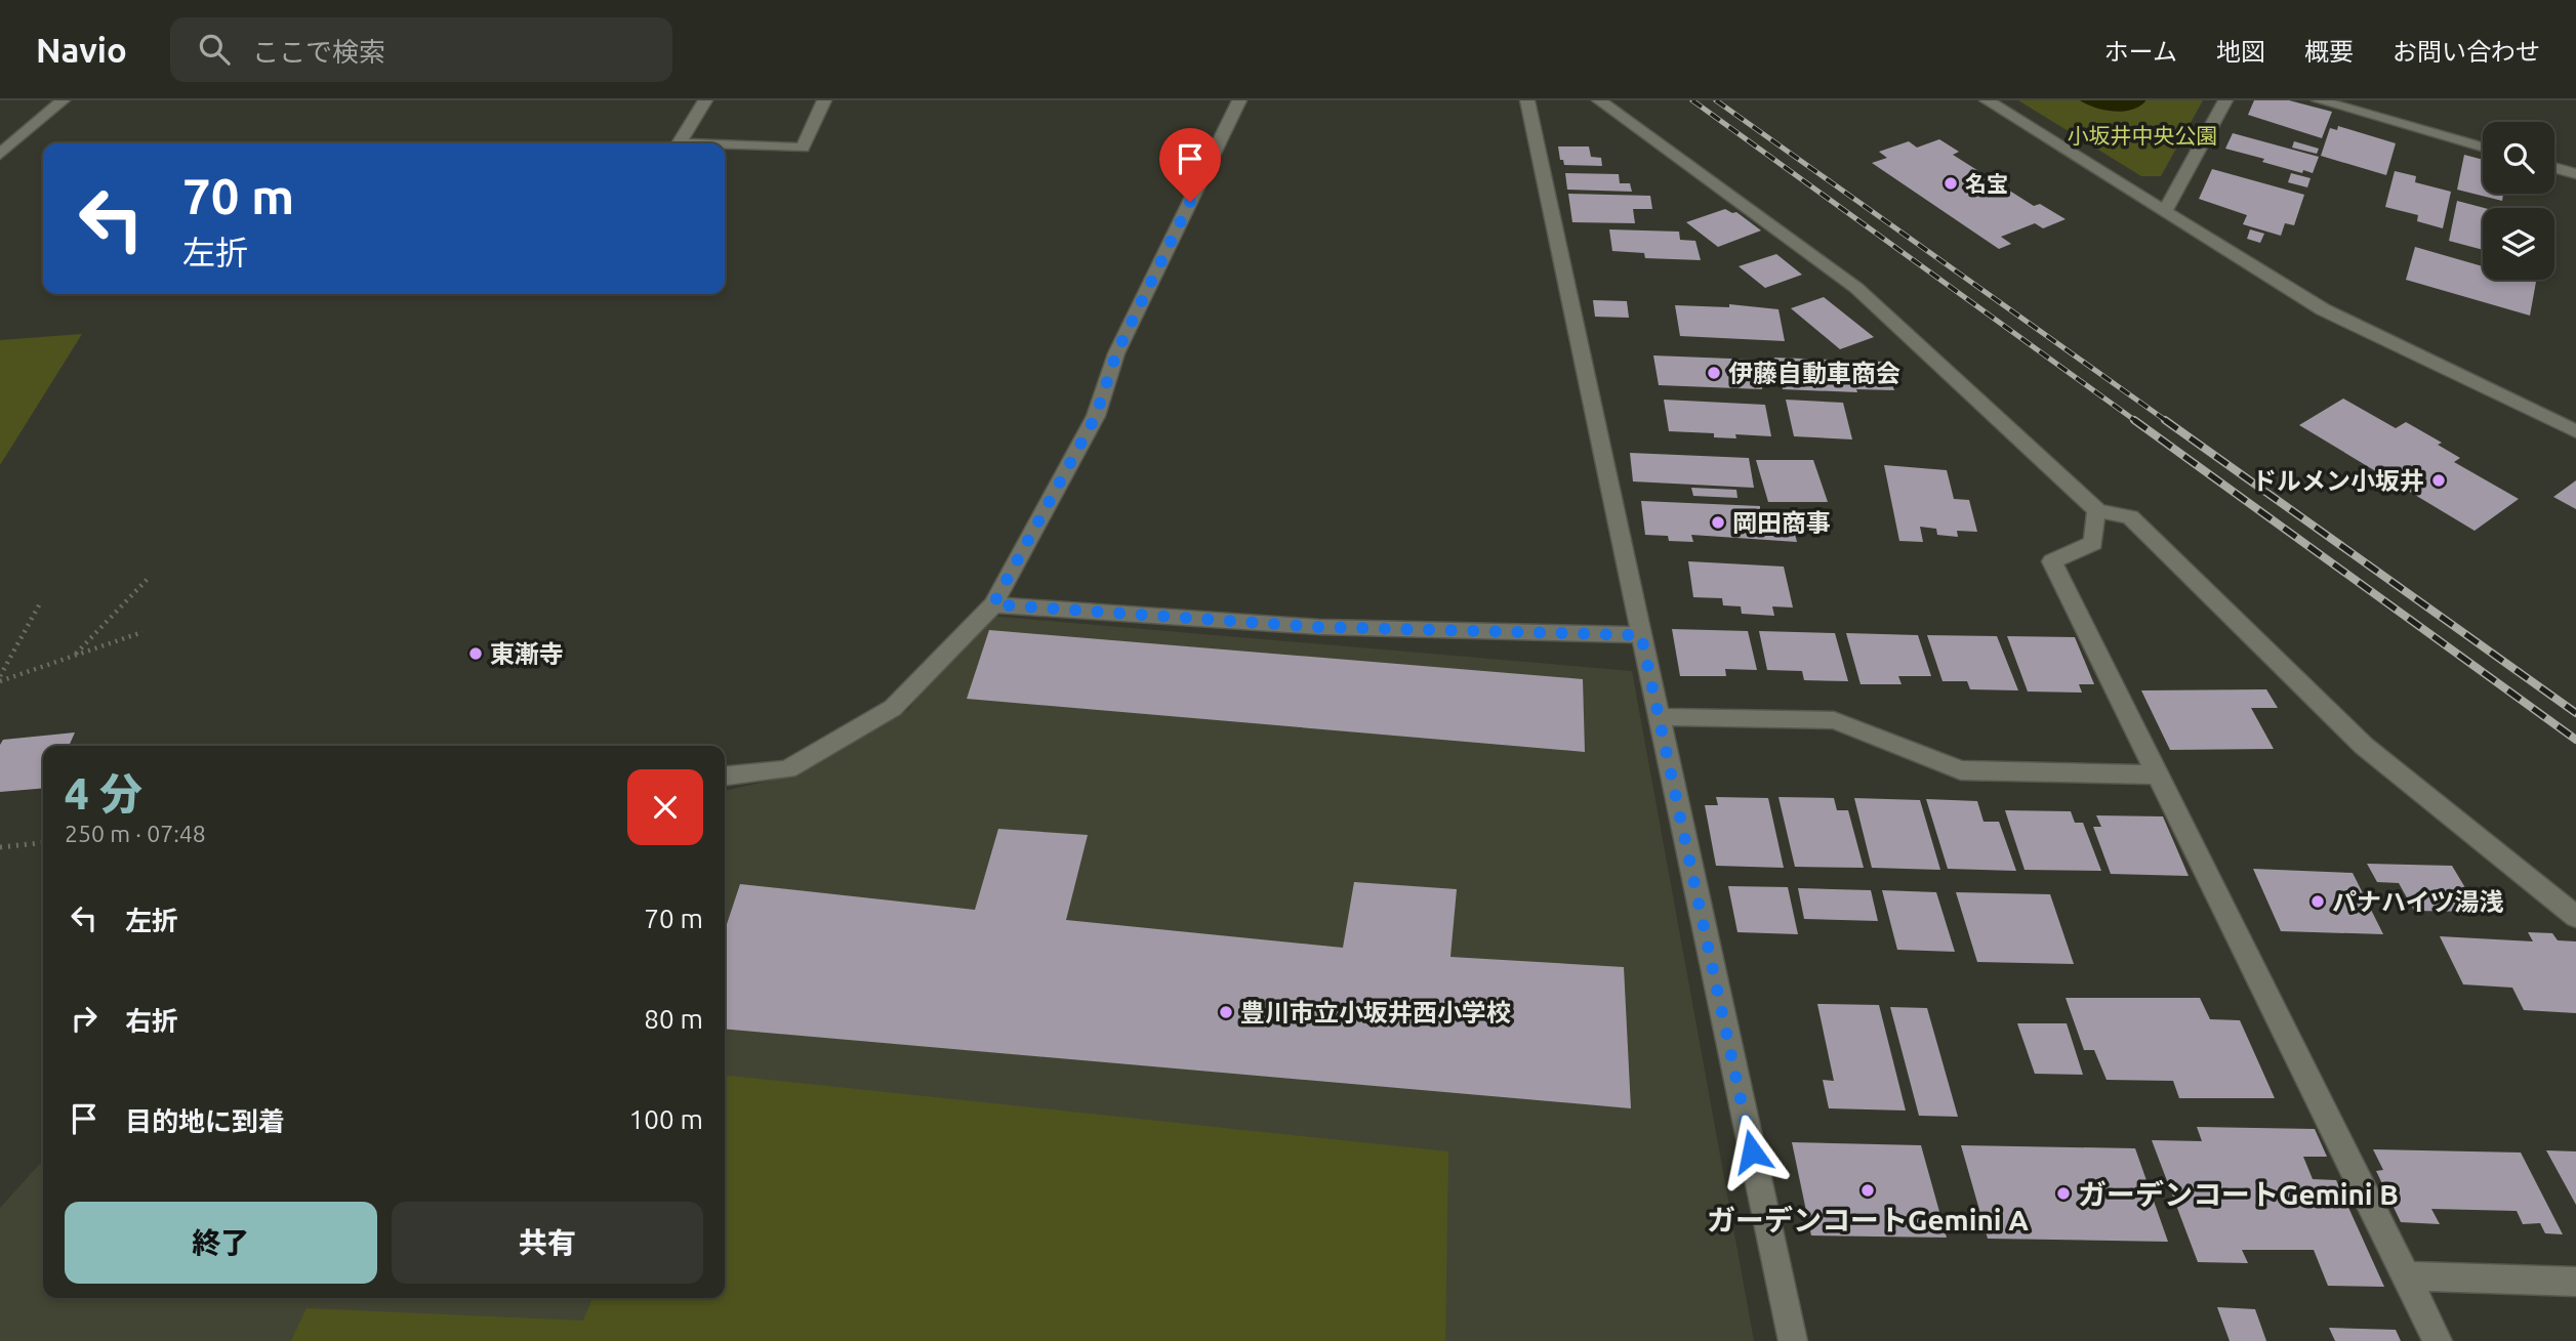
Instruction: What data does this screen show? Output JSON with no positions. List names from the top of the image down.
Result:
{
  "parks": ["小坂井中央公園"],
  "places": [
    "名宝",
    "伊藤自動車商会",
    "ドルメン小坂井",
    "岡田商事",
    "東漸寺",
    "パナハイツ湯浅",
    "豊川市立小坂井西小学校",
    "ガーデンコートGemini A",
    "ガーデンコートGemini B"
  ],
  "page": {
    "header": "Navio",
    "search": "ここで検索",
    "nav": [
      "ホーム",
      "地図",
      "概要",
      "お問い合わせ"
    ],
    "turn": ["70 m", "左折"],
    "heading": ["4 分", "250 m · 07:48"],
    "list": [
      {
        "name": "左折",
        "value": "70 m"
      },
      {
        "name": "右折",
        "value": "80 m"
      },
      {
        "name": "目的地に到着",
        "value": "100 m"
      }
    ],
    "buttons": ["終了", "共有"]
  }
}
